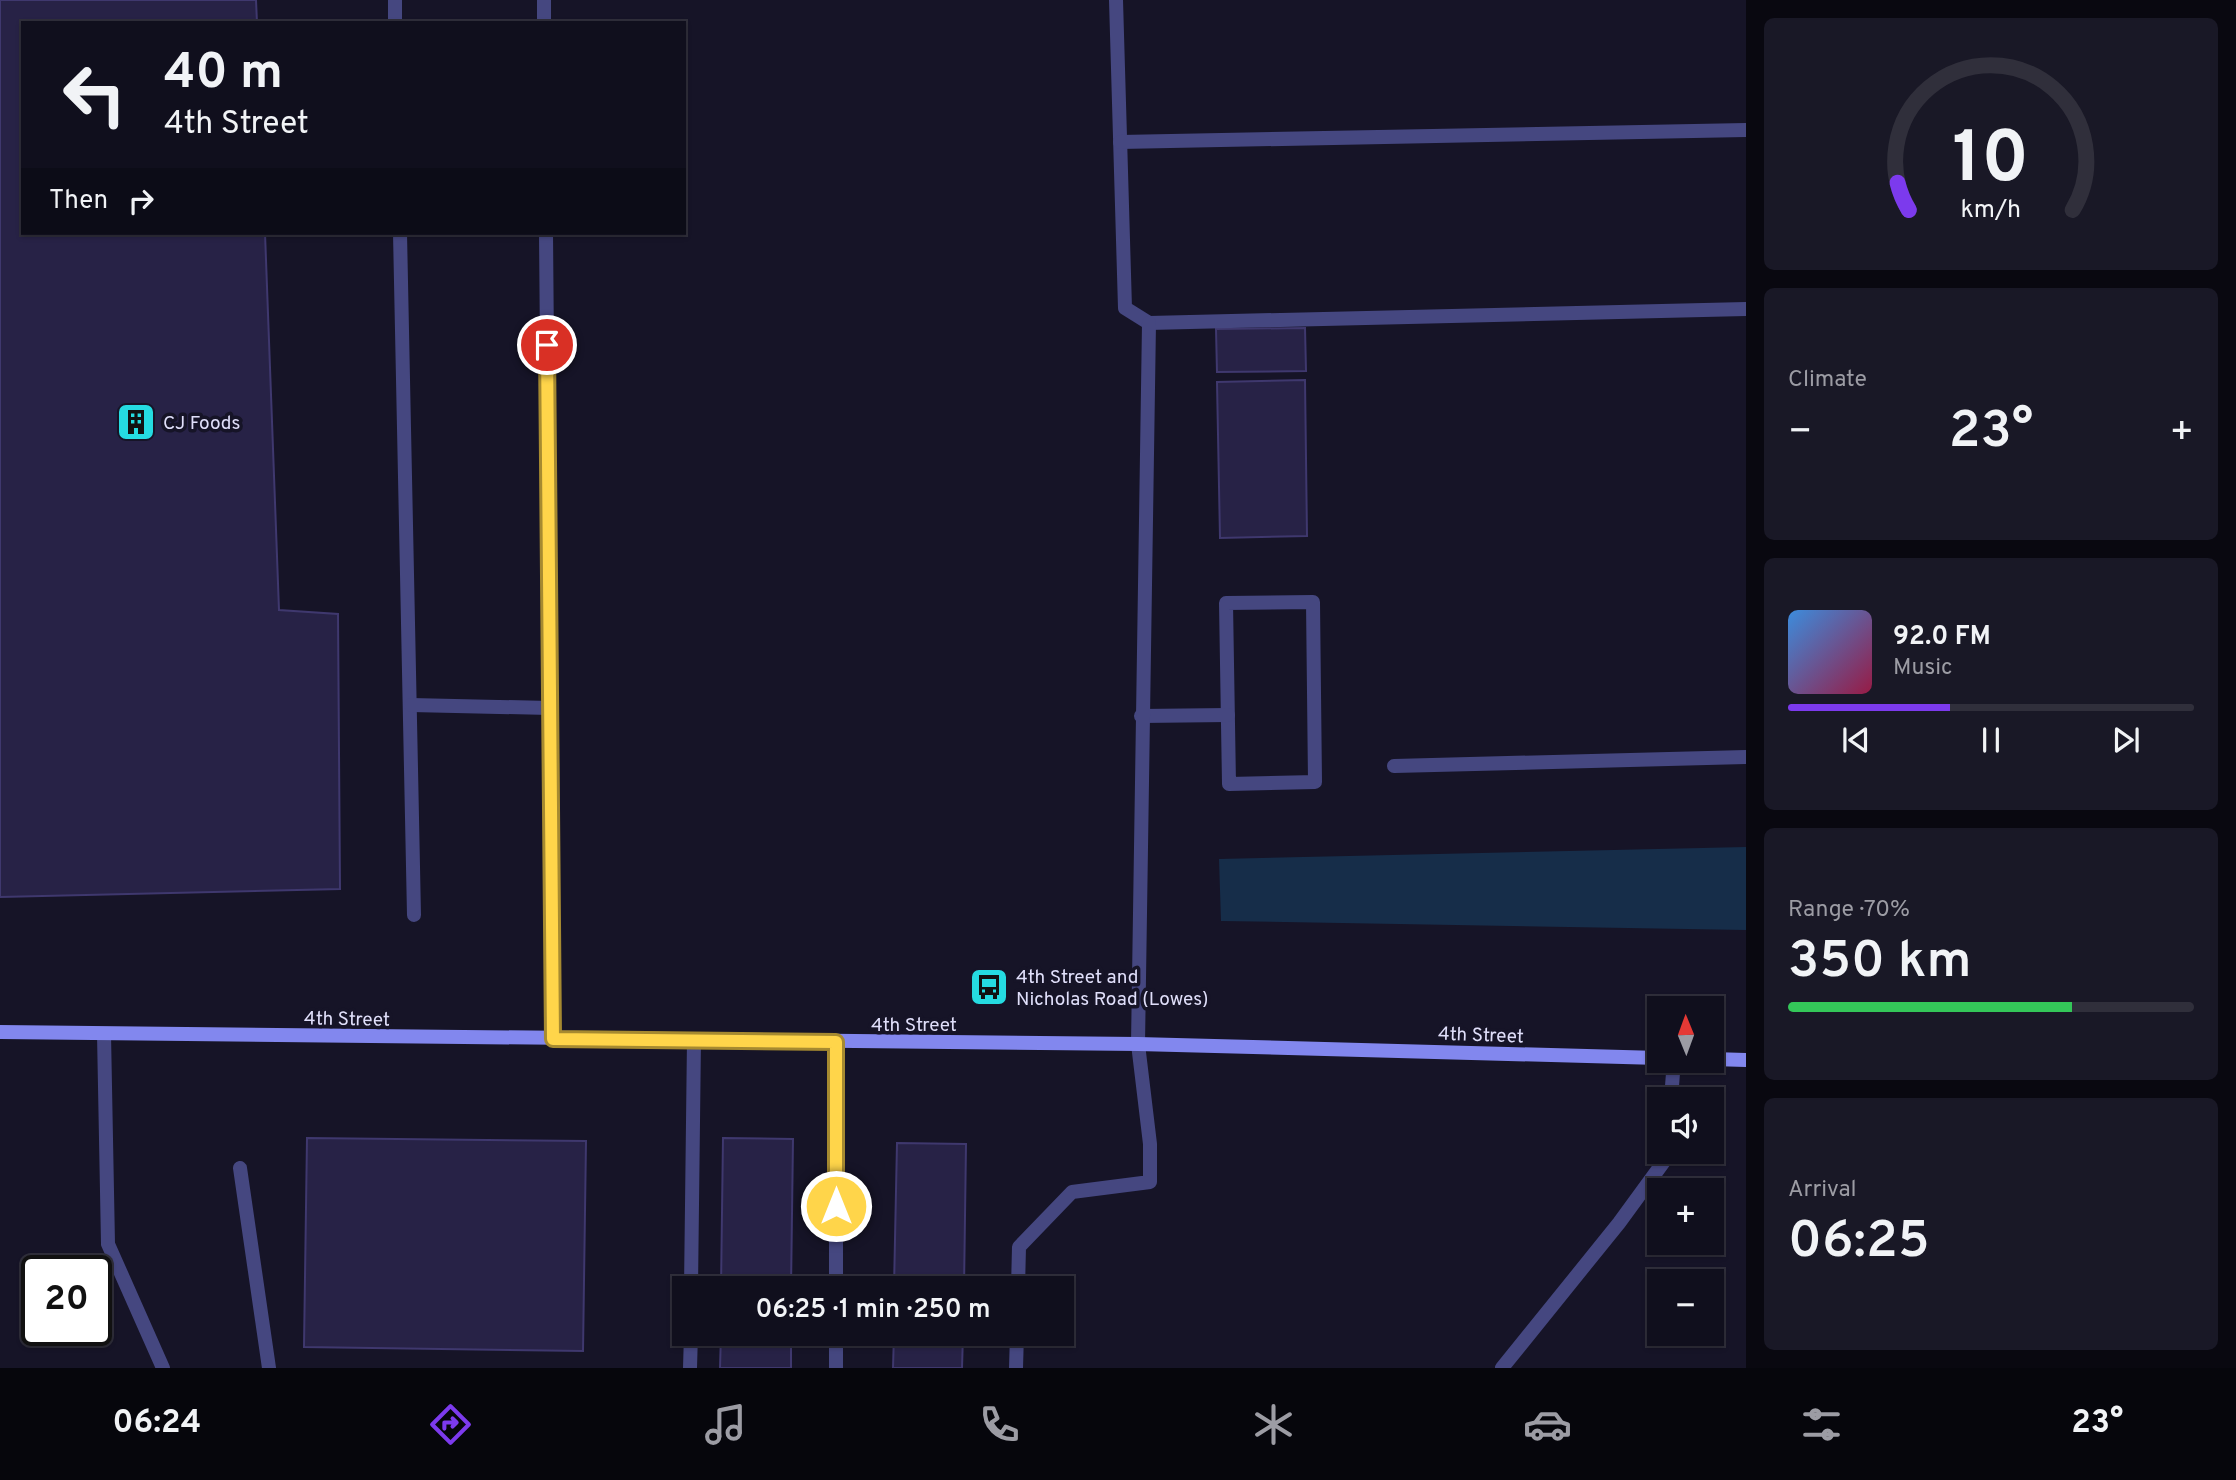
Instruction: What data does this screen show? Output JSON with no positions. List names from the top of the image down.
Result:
{
  "streets": {
    "street": ["4th Street"]
  },
  "places": {
    "building": ["CJ Foods"],
    "bus stop": ["4th Street and Nicholas Road (Lowes)"]
  },
  "north": "top",
  "page": {
    "turn": ["40 m", "4th Street"],
    "then": "Then",
    "tile": [
      "Climate",
      ["Range · 70%", "350 km"],
      ["Arrival", "06:25"]
    ],
    "heat": ["−", "23°", "+"],
    "song": ["92.0 FM", "Music"],
    "map_buttons": ["+", "−"],
    "limit": "20",
    "trip": "06:25 · 1 min · 250 m",
    "tabs": ["06:24", "23°"],
    "gauge": ["10", "km/h"]
  }
}
